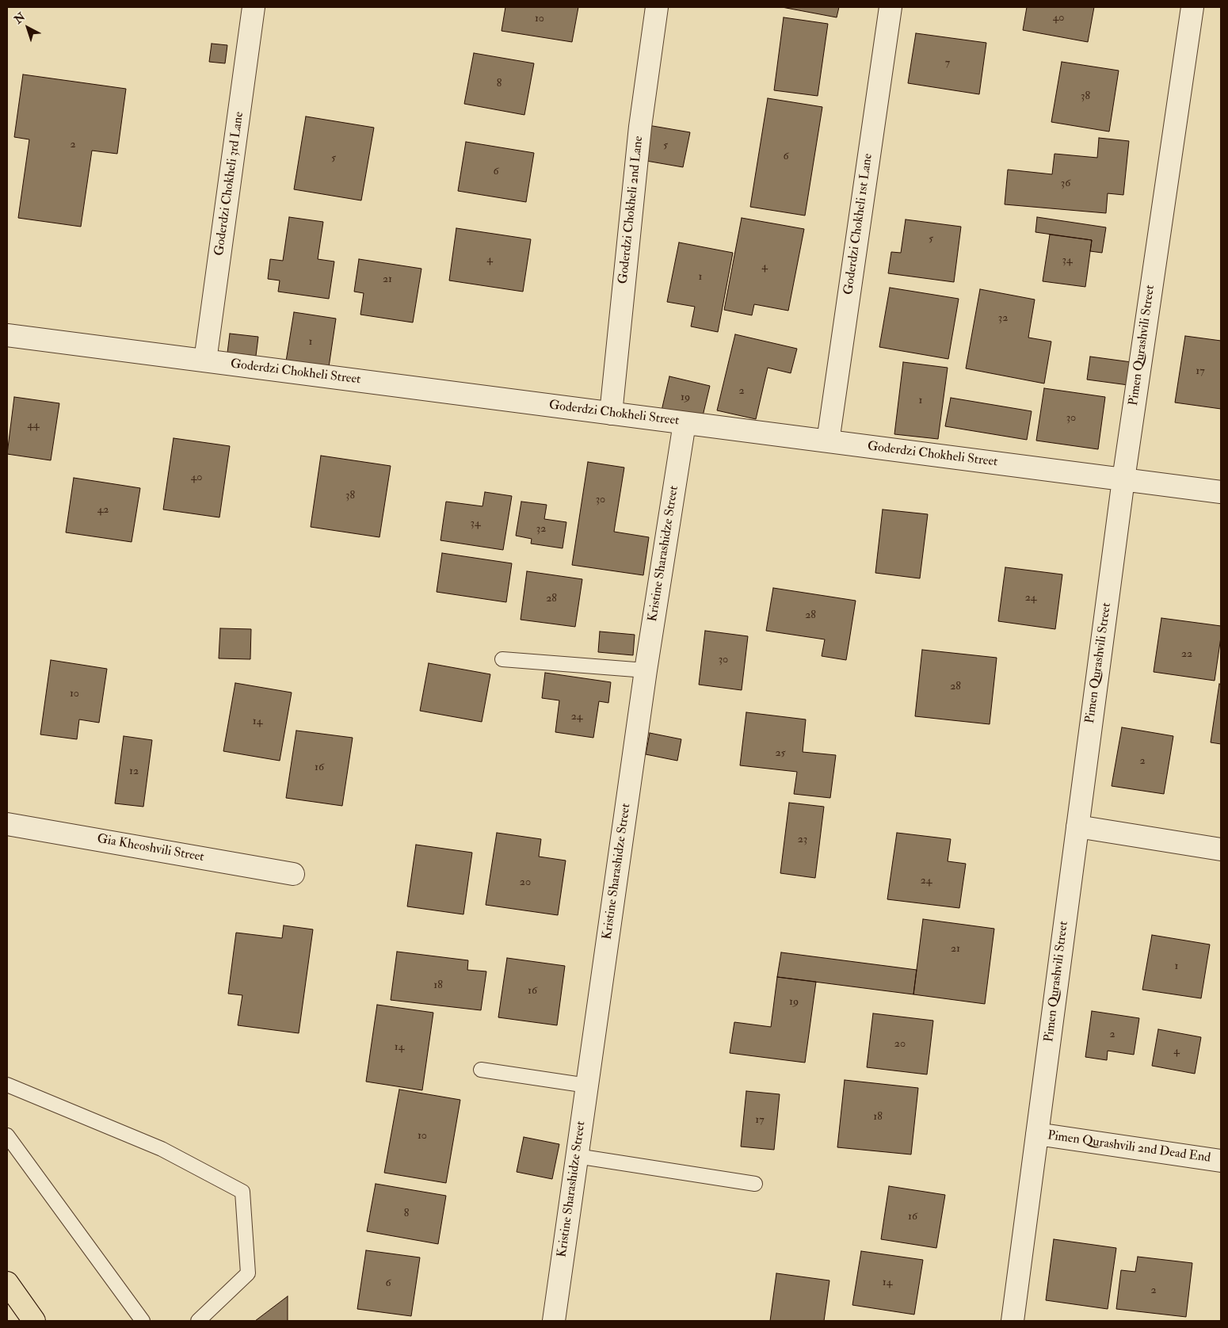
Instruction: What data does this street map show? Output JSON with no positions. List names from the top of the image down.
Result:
{
  "streets": {
    "street": [
      "Goderdzi Chokheli 3rd Lane",
      "Goderdzi Chokheli 2nd Lane",
      "Goderdzi Chokheli 1st Lane",
      "Pimen Qurashvili Street",
      "Goderdzi Chokheli Street",
      "Kristine Sharashidze Street",
      "Gia Kheoshvili Street",
      "Pimen Qurashvili 2nd Dead End"
    ]
  },
  "crossings": [
    ["Goderdzi Chokheli 3rd Lane", "Goderdzi Chokheli Street"],
    ["Goderdzi Chokheli 2nd Lane", "Goderdzi Chokheli Street"],
    ["Goderdzi Chokheli 1st Lane", "Goderdzi Chokheli Street"],
    ["Pimen Qurashvili Street", "Goderdzi Chokheli Street"],
    ["Pimen Qurashvili Street", "Pimen Qurashvili 2nd Dead End"],
    ["Goderdzi Chokheli Street", "Kristine Sharashidze Street"]
  ],
  "house_numbers": [
    "40",
    "10",
    "7",
    "8",
    "38",
    "2",
    "5",
    "6",
    "5",
    "6",
    "36",
    "5",
    "4",
    "34",
    "4",
    "1",
    "21",
    "32",
    "1",
    "17",
    "2",
    "19",
    "1",
    "30",
    "44",
    "40",
    "38",
    "30",
    "42",
    "34",
    "32",
    "24",
    "28",
    "28",
    "22",
    "30",
    "28",
    "10",
    "24",
    "14",
    "25",
    "2",
    "16",
    "12",
    "23",
    "24",
    "20",
    "21",
    "1",
    "18",
    "16",
    "19",
    "2",
    "20",
    "14",
    "4",
    "18",
    "17",
    "10",
    "8",
    "16",
    "14",
    "6",
    "2"
  ],
  "north": "top left"
}
